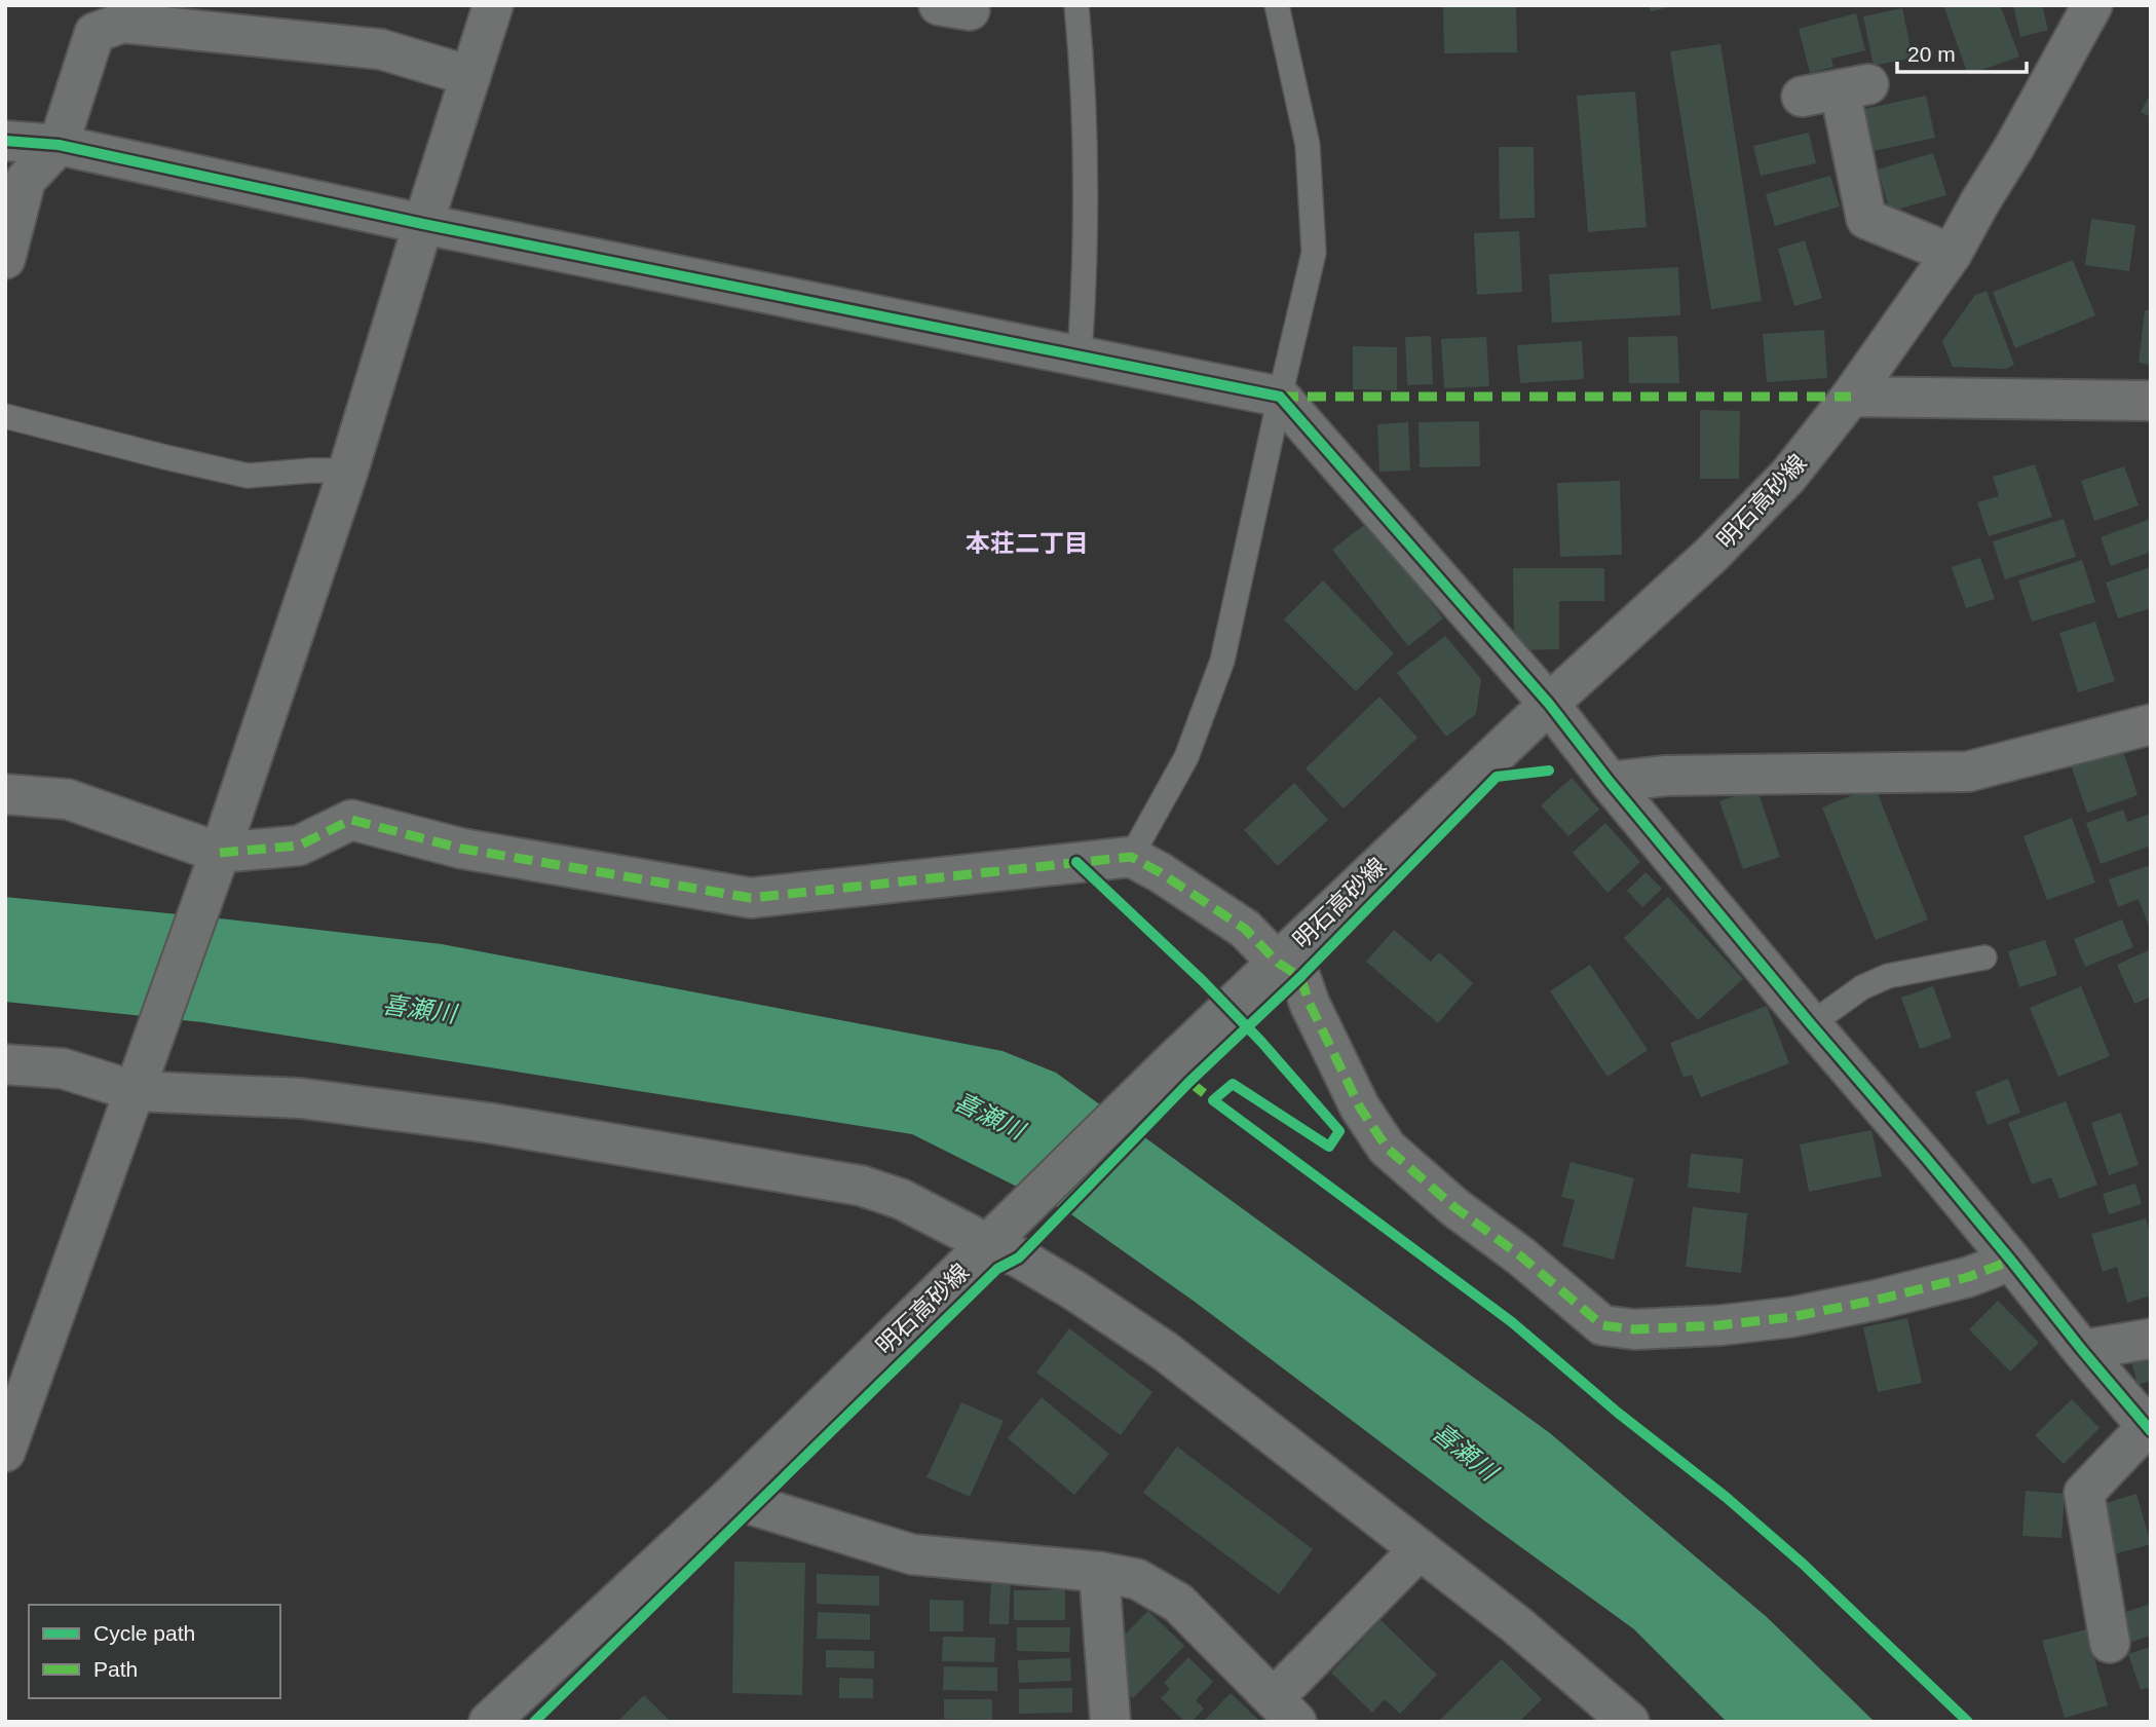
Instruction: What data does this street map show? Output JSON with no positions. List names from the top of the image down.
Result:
{
  "streets": {
    "street": ["明石高砂線"]
  },
  "districts": ["本荘二丁目"],
  "water": ["喜瀬川"],
  "legend": ["Cycle path", "Path"],
  "scale_bar": "20 m"
}
